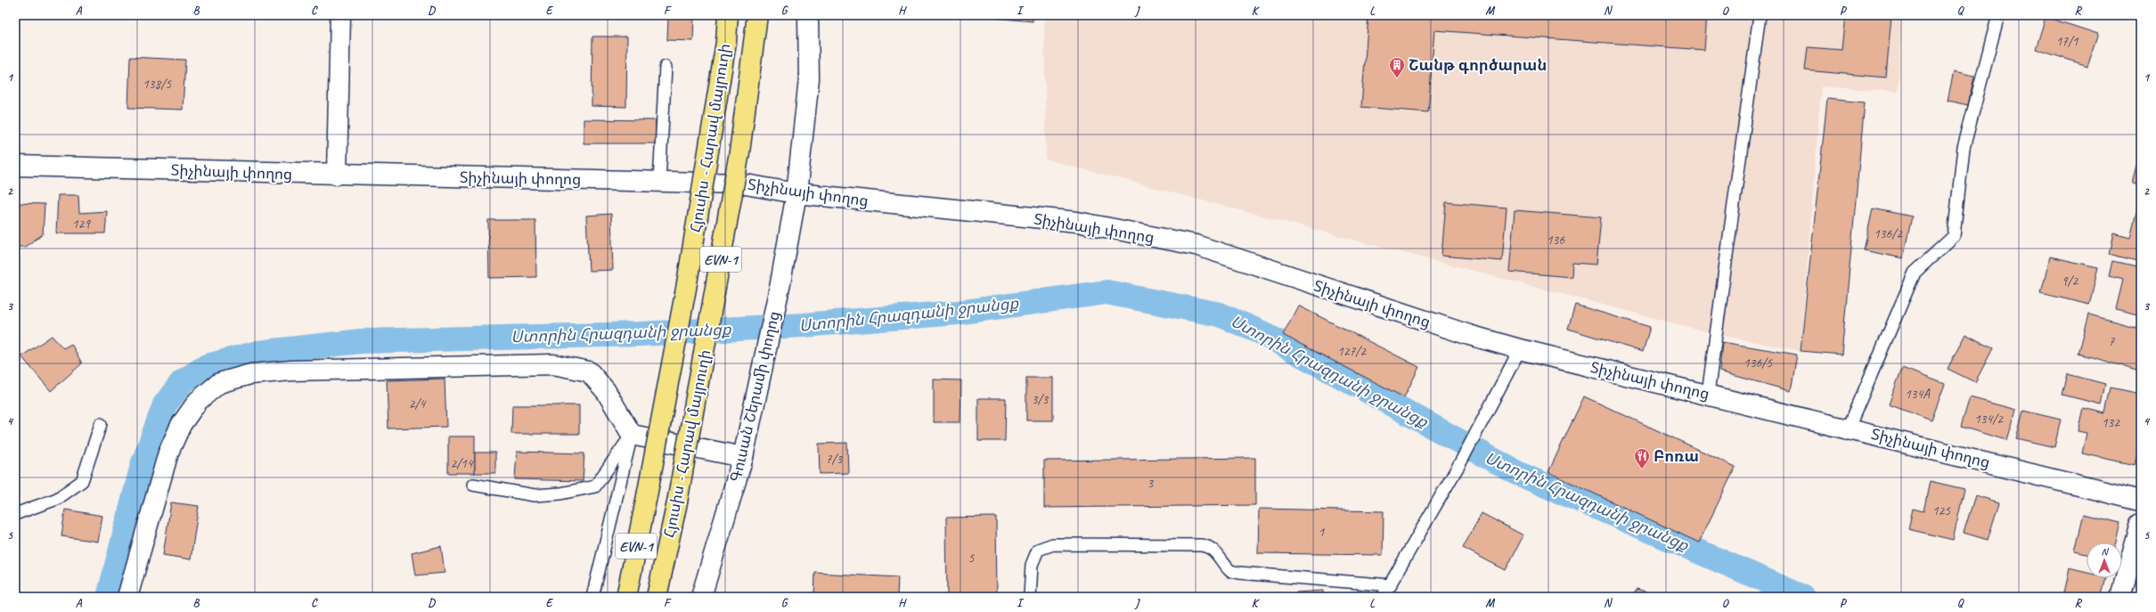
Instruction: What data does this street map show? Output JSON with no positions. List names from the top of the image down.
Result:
{
  "streets": {
    "highway": ["Հյուսիս - Հարավ մայրուղի", "EVN-1"],
    "street": ["Տիչինայի փողոց", "Գուսան Շերամի փողոց"]
  },
  "crossings": [
    ["Տիչինայի փողոց", "Գուսան Շերամի փողոց"]
  ],
  "water": ["Ստորին Հրազդանի ջրանցք"],
  "places": {
    "building": ["Շանթ գործարան"],
    "restaurant": ["Բոռա"]
  },
  "house_numbers": [
    "17/1",
    "138/5",
    "129",
    "136/2",
    "136",
    "9/2",
    "7",
    "127/2",
    "136/5",
    "134A",
    "3/3",
    "2/4",
    "134/2",
    "132",
    "7/3",
    "2/14",
    "3",
    "125",
    "1",
    "5"
  ],
  "north": "top",
  "grid": {
    "columns": [
      "A",
      "B",
      "C",
      "D",
      "E",
      "F",
      "G",
      "H",
      "I",
      "J",
      "K",
      "L",
      "M",
      "N",
      "O",
      "P",
      "Q",
      "R"
    ],
    "rows": [
      "1",
      "2",
      "3",
      "4",
      "5"
    ]
  }
}
